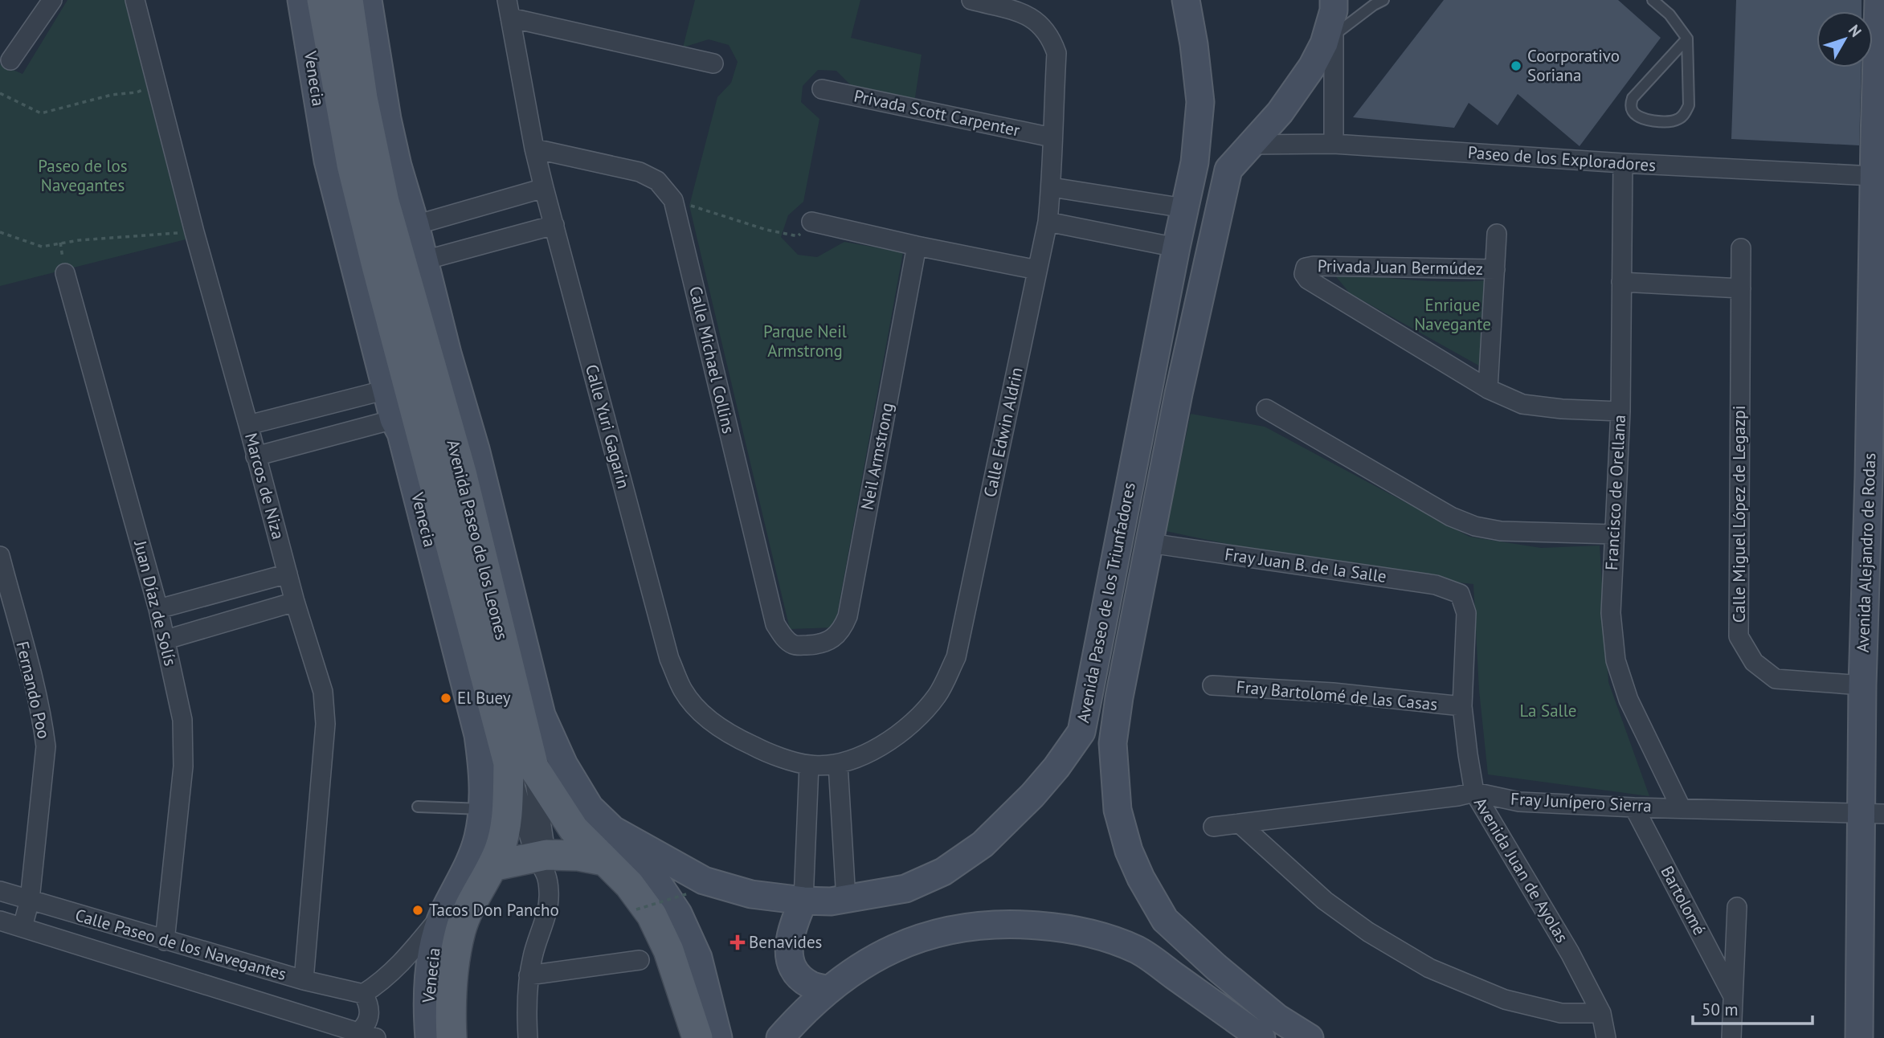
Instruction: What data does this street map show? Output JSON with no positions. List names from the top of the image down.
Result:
{
  "streets": {
    "main road": ["Avenida Paseo de los Leones"],
    "street": [
      "Venecia",
      "Privada Scott Carpenter",
      "Paseo de los Exploradores",
      "Privada Juan Bermúdez",
      "Calle Michael Collins",
      "Calle Yuri Gagarin",
      "Calle Edwin Aldrin",
      "Neil Armstrong",
      "Marcos de Niza",
      "Francisco de Orellana",
      "Calle Miguel López de Legazpi",
      "Avenida Alejandro de Rodas",
      "Fray Juan B. de la Salle",
      "Avenida Paseo de los Triunfadores",
      "Juan Díaz de Solís",
      "Fernando Poo",
      "Fray Bartolomé de las Casas",
      "Fray Junípero Sierra",
      "Avenida Juan de Ayolas",
      "Bartolomé",
      "Calle Paseo de los Navegantes"
    ]
  },
  "crossings": [
    ["Privada Scott Carpenter", "Calle Edwin Aldrin"],
    ["Paseo de los Exploradores", "Francisco de Orellana"],
    ["Paseo de los Exploradores", "Avenida Alejandro de Rodas"],
    ["Paseo de los Exploradores", "Avenida Paseo de los Triunfadores"],
    ["Calle Michael Collins", "Calle Yuri Gagarin"],
    ["Calle Michael Collins", "Neil Armstrong"],
    ["Calle Yuri Gagarin", "Calle Edwin Aldrin"],
    ["Marcos de Niza", "Calle Paseo de los Navegantes"],
    ["Francisco de Orellana", "Fray Junípero Sierra"],
    ["Calle Miguel López de Legazpi", "Avenida Alejandro de Rodas"],
    ["Avenida Alejandro de Rodas", "Fray Junípero Sierra"],
    ["Fray Juan B. de la Salle", "Avenida Paseo de los Triunfadores"],
    ["Fray Juan B. de la Salle", "Avenida Juan de Ayolas"],
    ["Juan Díaz de Solís", "Calle Paseo de los Navegantes"],
    ["Fernando Poo", "Calle Paseo de los Navegantes"],
    ["Fray Bartolomé de las Casas", "Avenida Juan de Ayolas"],
    ["Fray Junípero Sierra", "Avenida Juan de Ayolas"],
    ["Fray Junípero Sierra", "Bartolomé"]
  ],
  "parks": [
    "Paseo de los Navegantes",
    "Enrique Navegante",
    "Parque Neil Armstrong",
    "La Salle"
  ],
  "places": {
    "other": ["Coorporativo Soriana", "El Buey", "Tacos Don Pancho"],
    "health": ["Benavides"]
  },
  "scale_bar": "50 m",
  "north": "top right"
}
